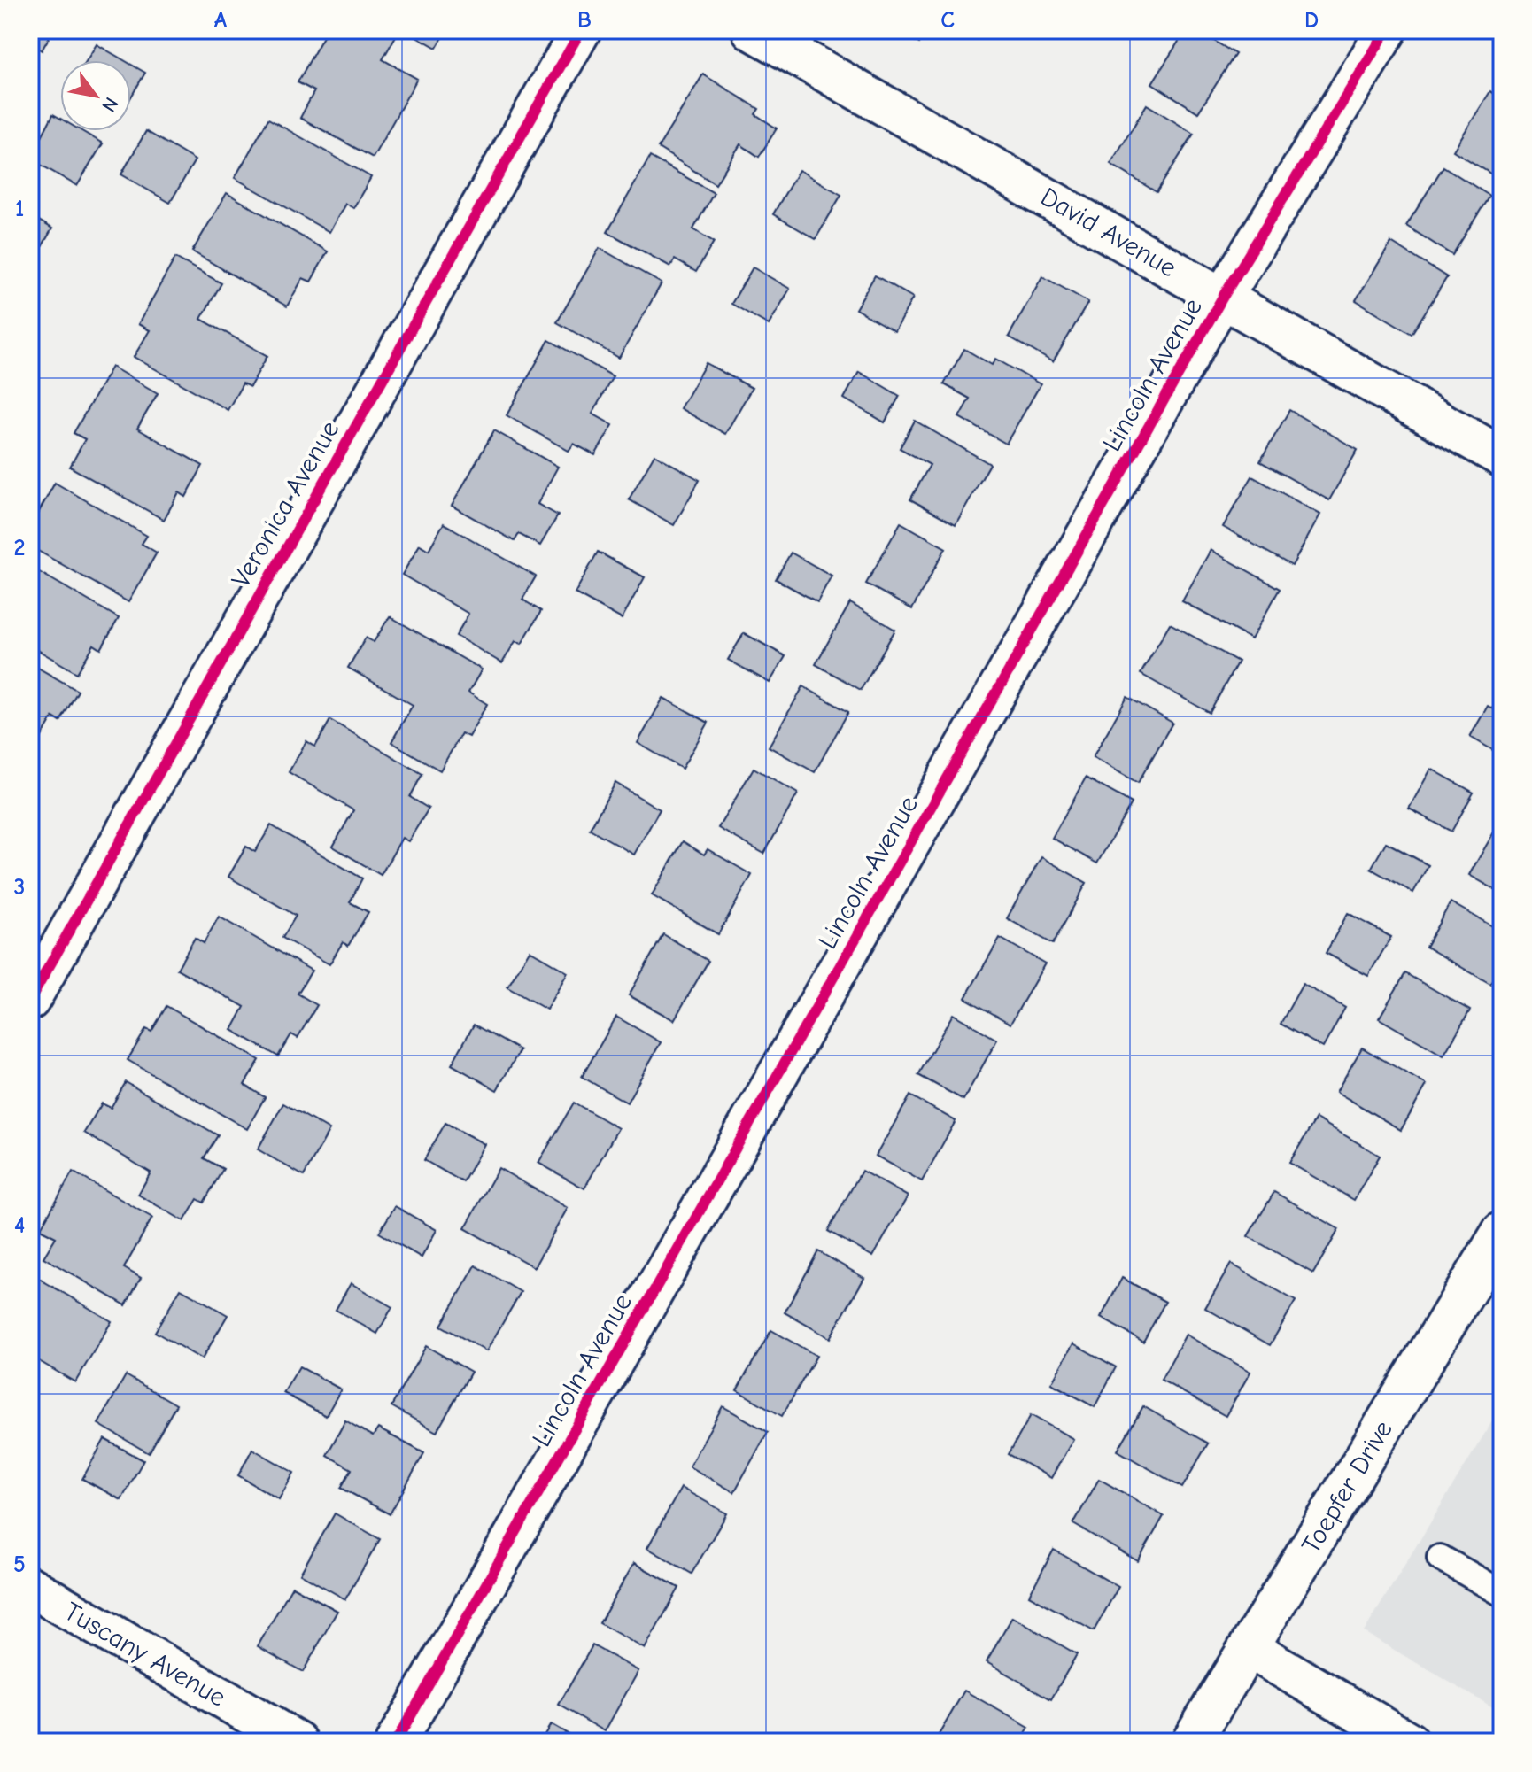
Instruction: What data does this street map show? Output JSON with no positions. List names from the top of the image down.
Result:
{
  "streets": {
    "street": [
      "David Avenue",
      "Lincoln Avenue",
      "Veronica Avenue",
      "Toepfer Drive",
      "Tuscany Avenue"
    ]
  },
  "crossings": [
    ["David Avenue", "Lincoln Avenue"]
  ],
  "north": "bottom right",
  "grid": {
    "columns": [
      "A",
      "B",
      "C",
      "D"
    ],
    "rows": [
      "1",
      "2",
      "3",
      "4",
      "5"
    ]
  }
}
